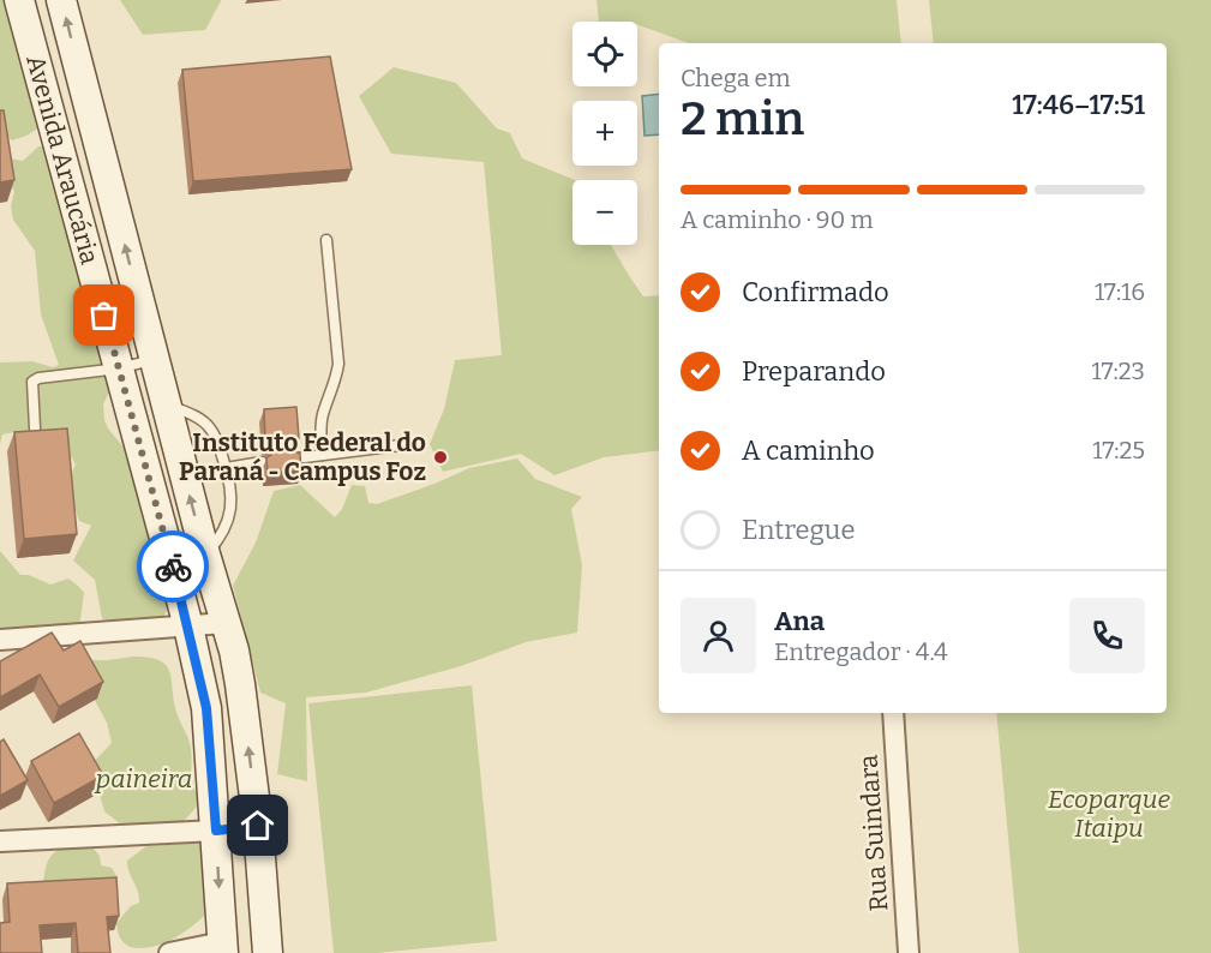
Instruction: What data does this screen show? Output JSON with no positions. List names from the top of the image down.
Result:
{
  "streets": {
    "street": ["Avenida Araucária", "Rua Suindara"]
  },
  "parks": ["paineira", "Ecoparque Itaipu"],
  "places": ["Instituto Federal do Paraná - Campus Foz"],
  "page": {
    "map_buttons": ["+", "−"],
    "heading": ["2 min", "Chega em", "17:46–17:51"],
    "panel": ["Ana", "Entregador · 4.4"],
    "bar": "A caminho · 90 m",
    "list": [
      ["Confirmado", "17:16"],
      ["Preparando", "17:23"],
      ["A caminho", "17:25"],
      "Entregue"
    ]
  }
}
